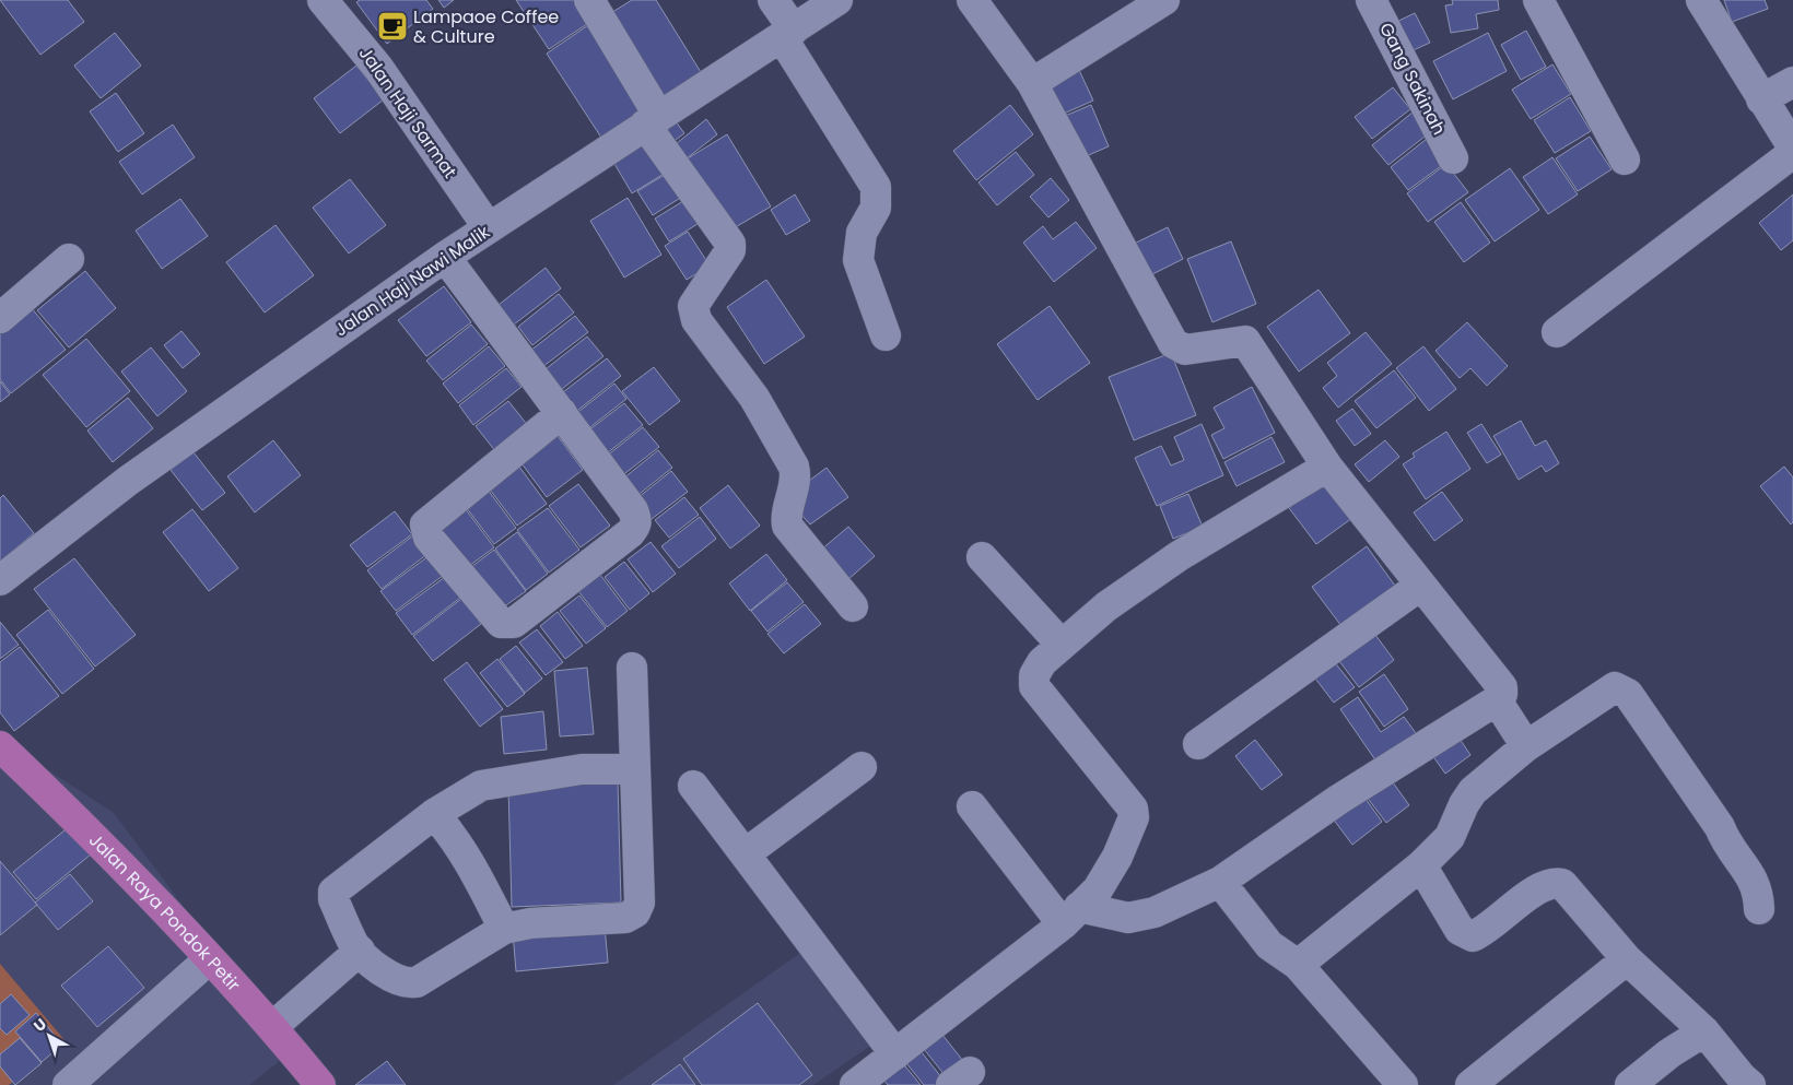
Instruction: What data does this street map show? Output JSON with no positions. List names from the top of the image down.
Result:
{
  "streets": {
    "main road": ["Jalan Raya Pondok Petir"],
    "street": ["Gang Sakinah", "Jalan Haji Sarmat", "Jalan Haji Nawi Malik"]
  },
  "crossings": [
    ["Jalan Haji Sarmat", "Jalan Haji Nawi Malik"]
  ],
  "places": {
    "cafe": ["Lampaoe Coffee & Culture"]
  },
  "north": "top left"
}
